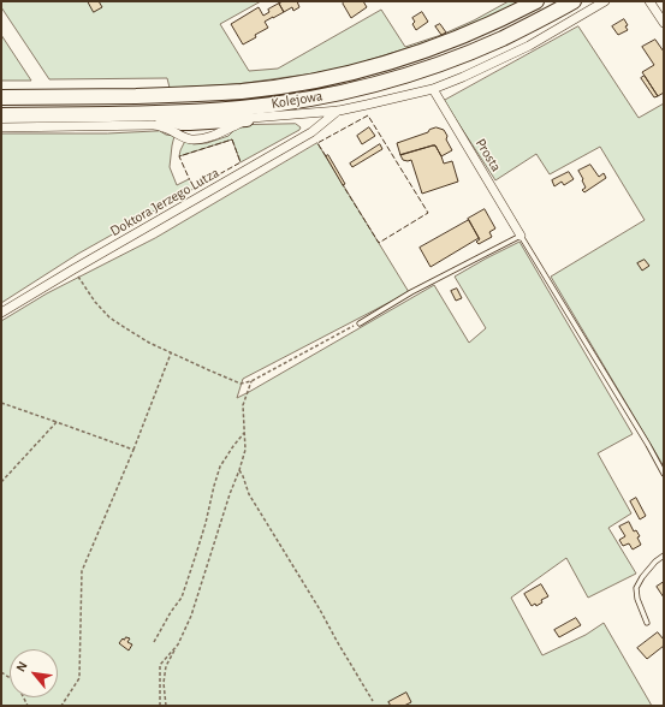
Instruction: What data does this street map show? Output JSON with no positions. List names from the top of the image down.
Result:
{
  "streets": {
    "highway": ["Kolejowa"],
    "street": ["Prosta", "Doktora Jerzego Lutza"]
  },
  "crossings": [
    ["Kolejowa", "Prosta"],
    ["Kolejowa", "Doktora Jerzego Lutza"]
  ],
  "north": "top left"
}
